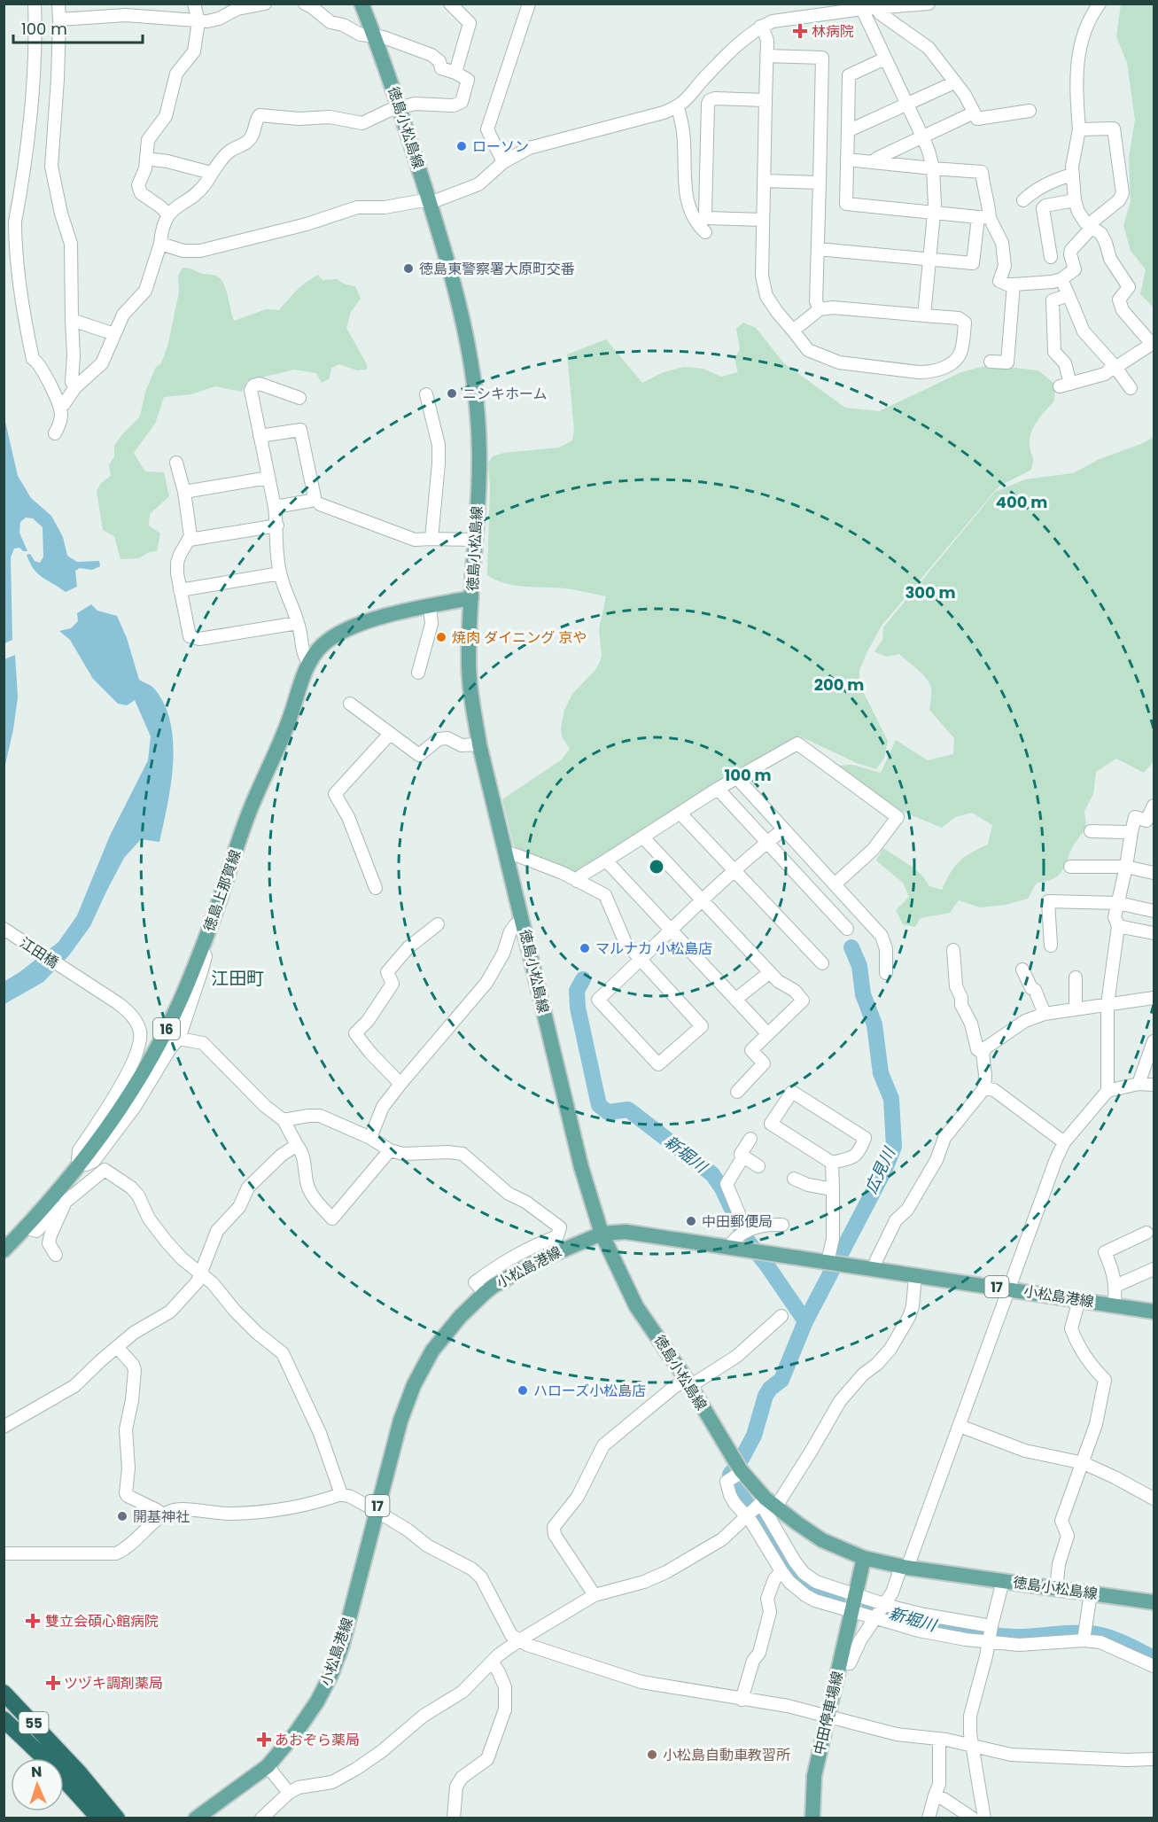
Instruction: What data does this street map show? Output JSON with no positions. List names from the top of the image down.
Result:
{
  "streets": {
    "highway": ["55"],
    "main road": [
      "徳島小松島線",
      "徳島上那賀線",
      "16",
      "小松島港線",
      "17",
      "中田停車場線"
    ],
    "street": ["江田橋"]
  },
  "crossings": [
    ["徳島小松島線", "徳島上那賀線"],
    ["徳島小松島線", "小松島港線"],
    ["徳島小松島線", "中田停車場線"],
    ["徳島上那賀線", "江田橋"]
  ],
  "districts": ["江田町"],
  "water": ["新堀川", "広見川"],
  "places": {
    "health": [
      "林病院",
      "雙立会碩心館病院",
      "ツヅキ調剤薬局",
      "あおぞら薬局"
    ],
    "other": [
      "ローソン",
      "徳島東警察署大原町交番",
      "ニシキホーム",
      "焼肉 ダイニング 京や",
      "マルナカ 小松島店",
      "中田郵便局",
      "ハローズ小松島店",
      "開基神社",
      "小松島自動車教習所"
    ]
  },
  "scale_bar": "100 m",
  "north": "top",
  "rings": [
    "400 m",
    "300 m",
    "200 m",
    "100 m"
  ]
}
